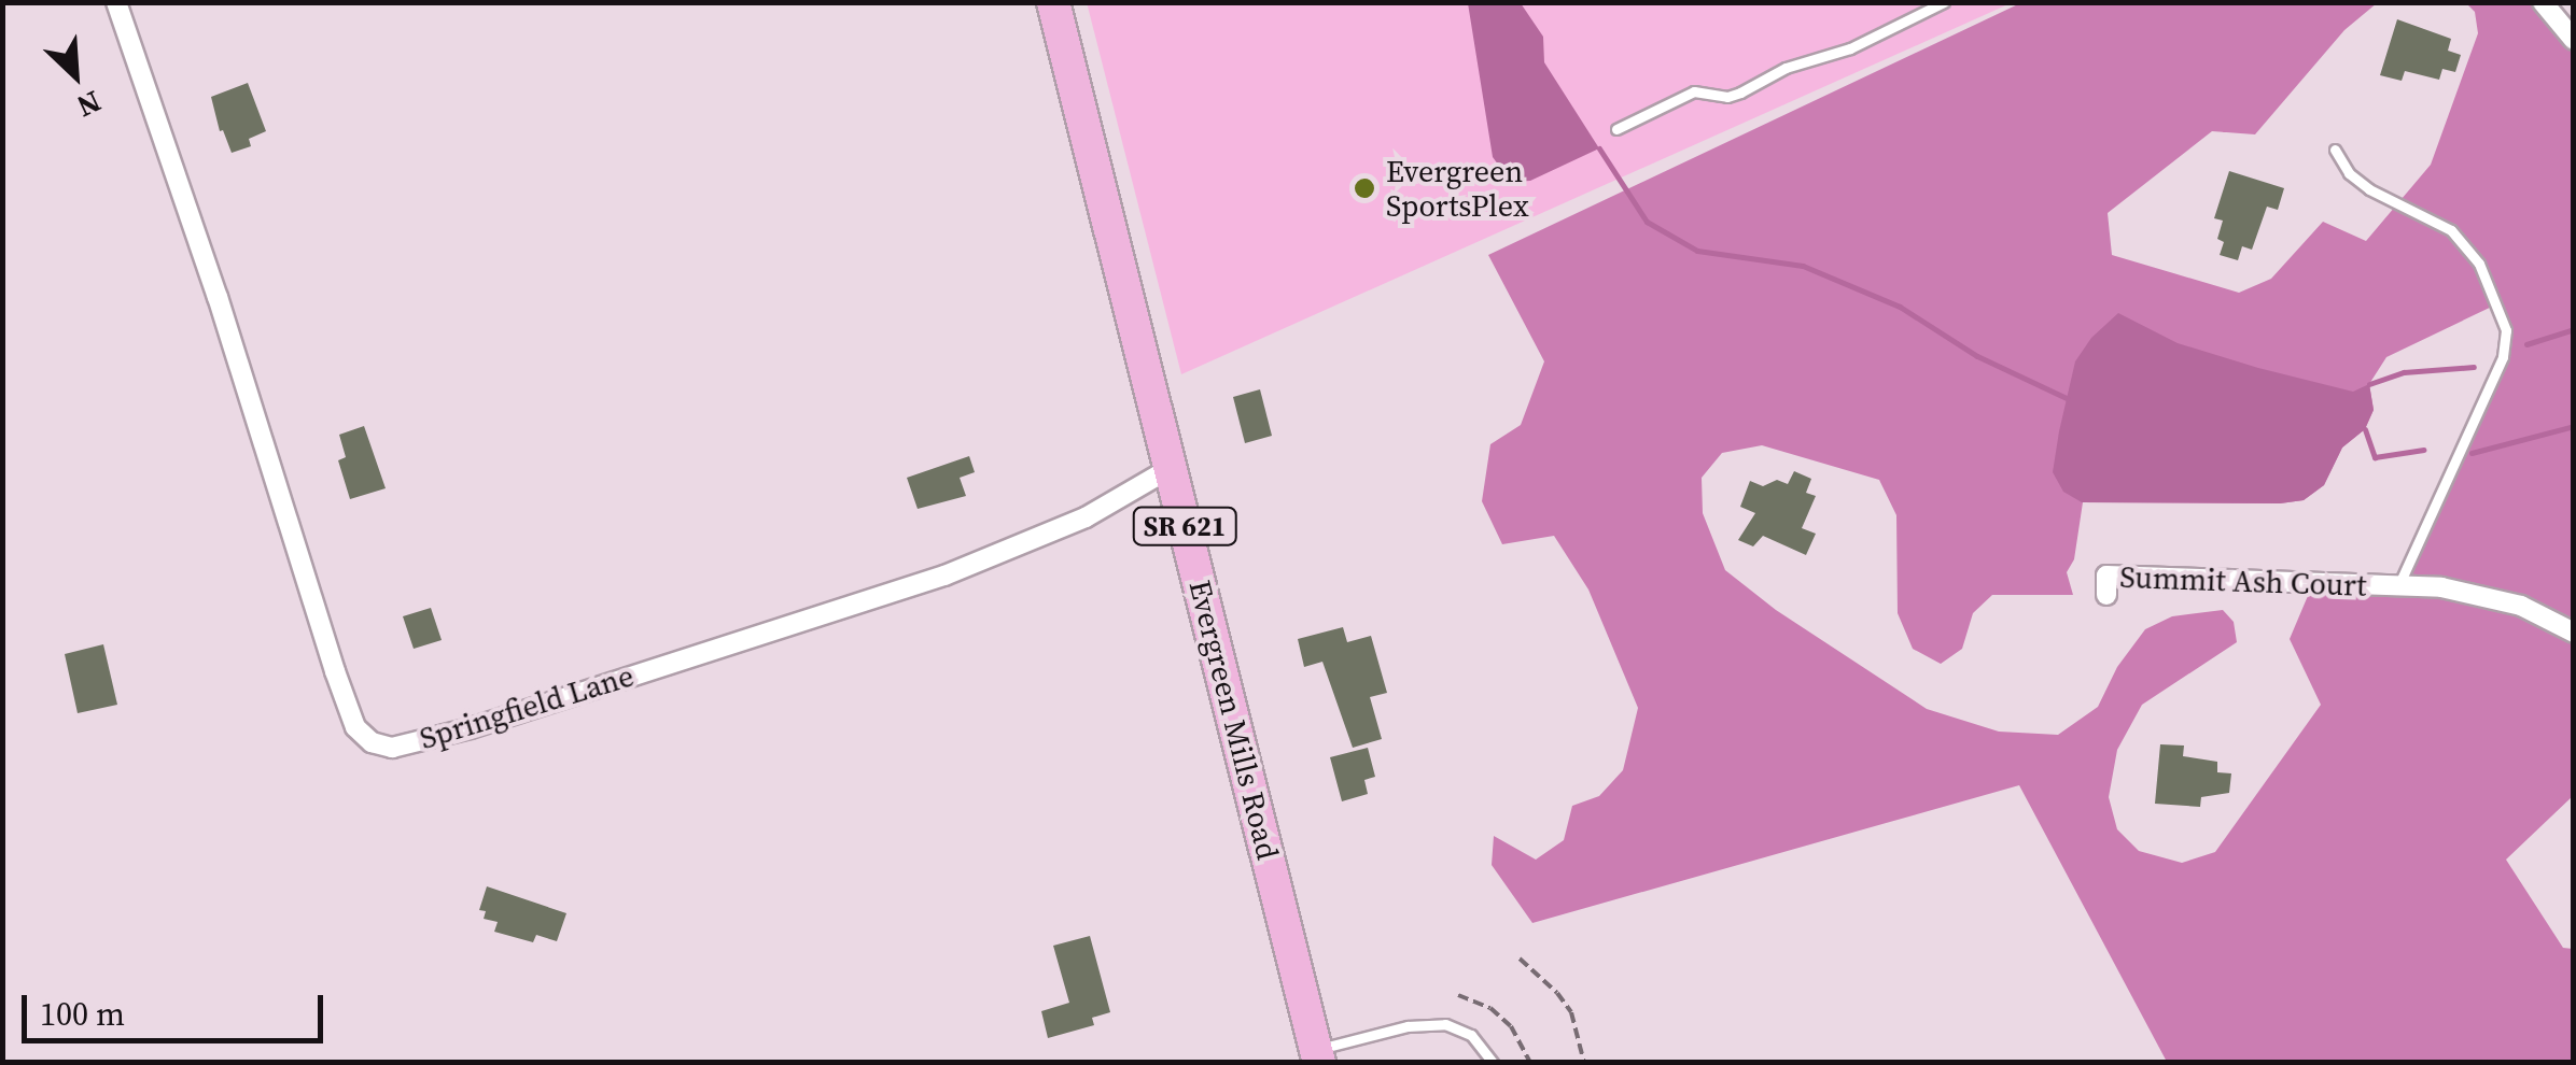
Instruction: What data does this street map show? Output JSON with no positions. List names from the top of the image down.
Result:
{
  "streets": {
    "main road": ["SR 621", "Evergreen Mills Road"],
    "street": ["Summit Ash Court", "Springfield Lane"]
  },
  "crossings": [
    ["Springfield Lane", "Evergreen Mills Road"]
  ],
  "places": ["Evergreen SportsPlex"],
  "scale_bar": "100 m",
  "north": "bottom right"
}
